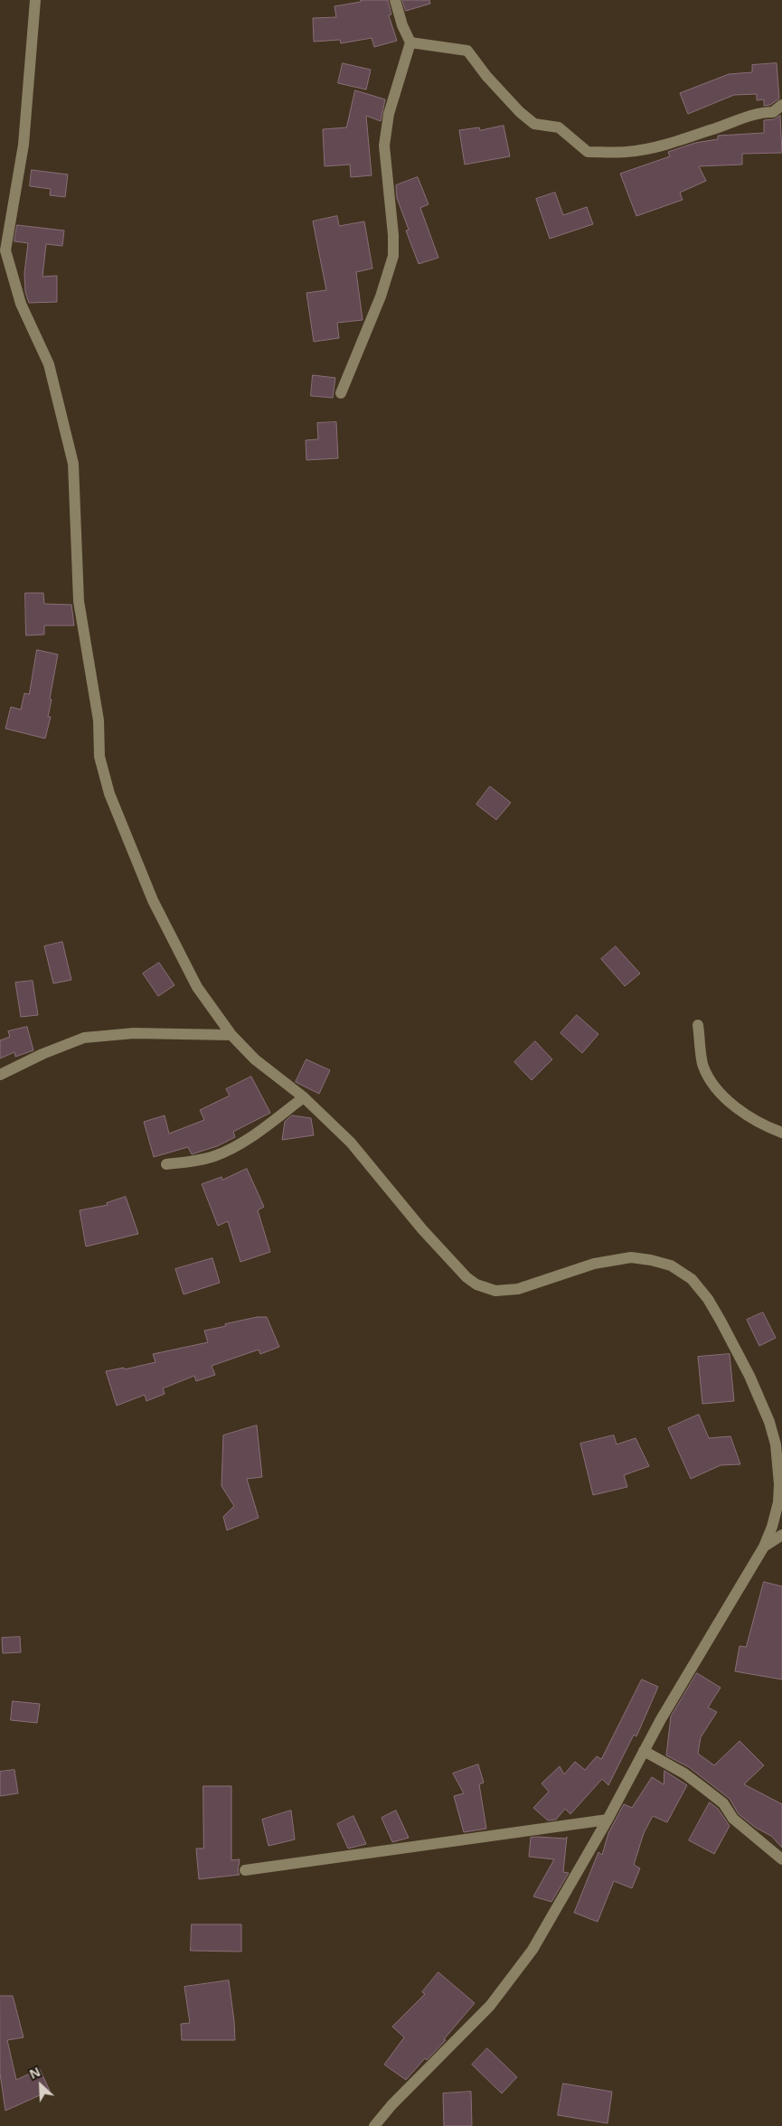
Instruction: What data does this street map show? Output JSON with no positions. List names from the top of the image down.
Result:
{
  "north": "top left"
}
